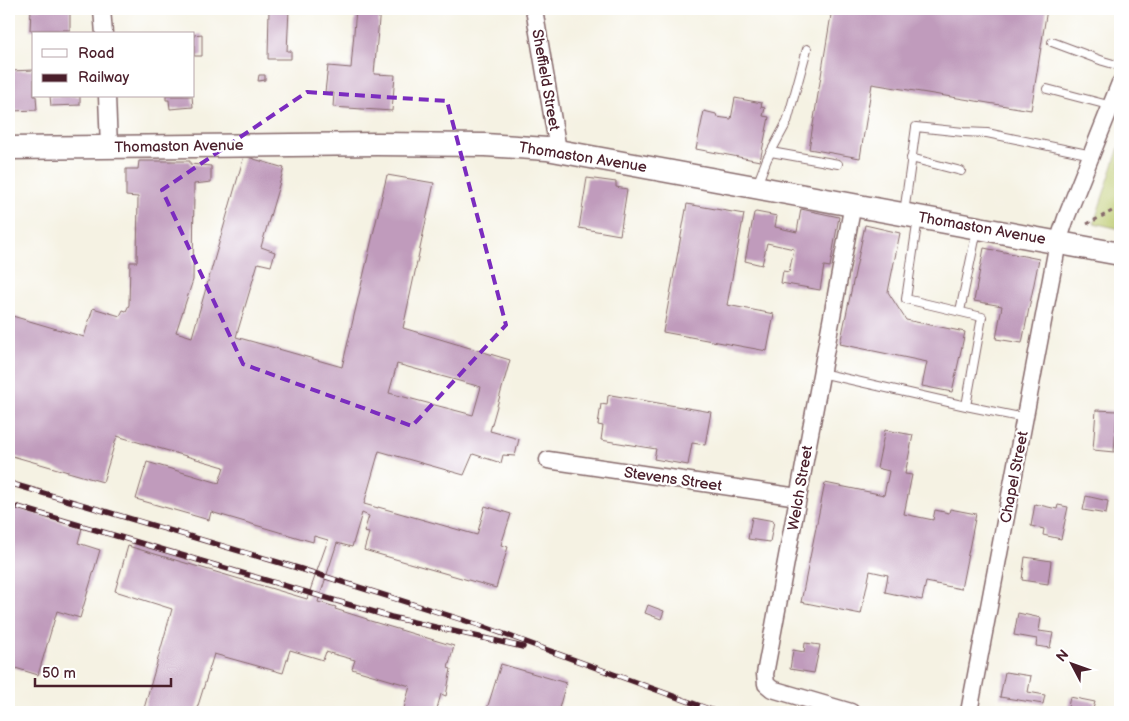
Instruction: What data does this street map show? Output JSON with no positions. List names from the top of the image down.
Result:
{
  "streets": {
    "main road": ["Thomaston Avenue"],
    "street": [
      "Sheffield Street",
      "Chapel Street",
      "Stevens Street",
      "Welch Street"
    ]
  },
  "crossings": [
    ["Sheffield Street", "Thomaston Avenue"],
    ["Thomaston Avenue", "Chapel Street"],
    ["Thomaston Avenue", "Welch Street"],
    ["Stevens Street", "Welch Street"]
  ],
  "legend": ["Road", "Railway"],
  "scale_bar": "50 m",
  "north": "top left"
}
